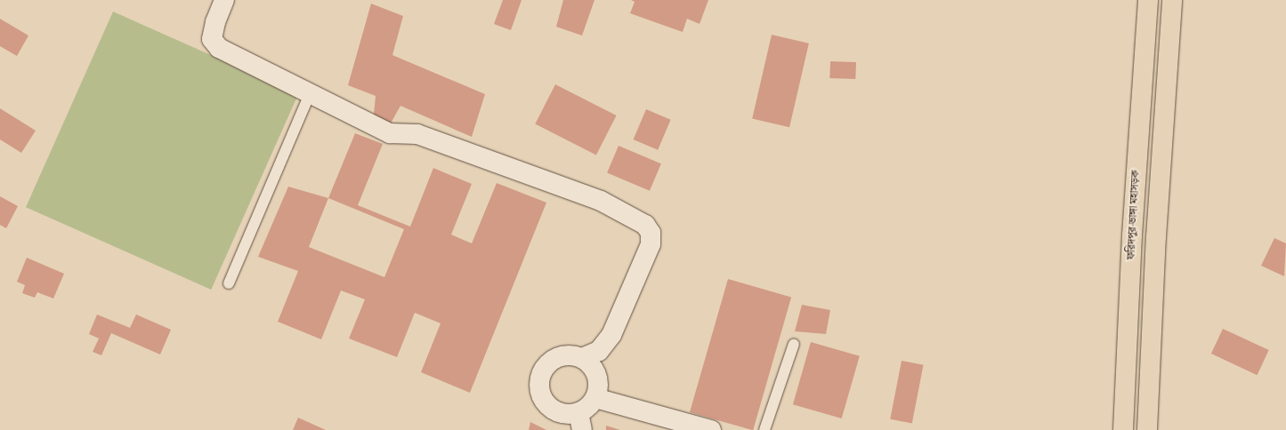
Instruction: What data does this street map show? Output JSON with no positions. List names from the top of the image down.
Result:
{
  "streets": {
    "highway": ["ফরিদপুর-ভাঙ্গা মহাসড়ক"]
  }
}
